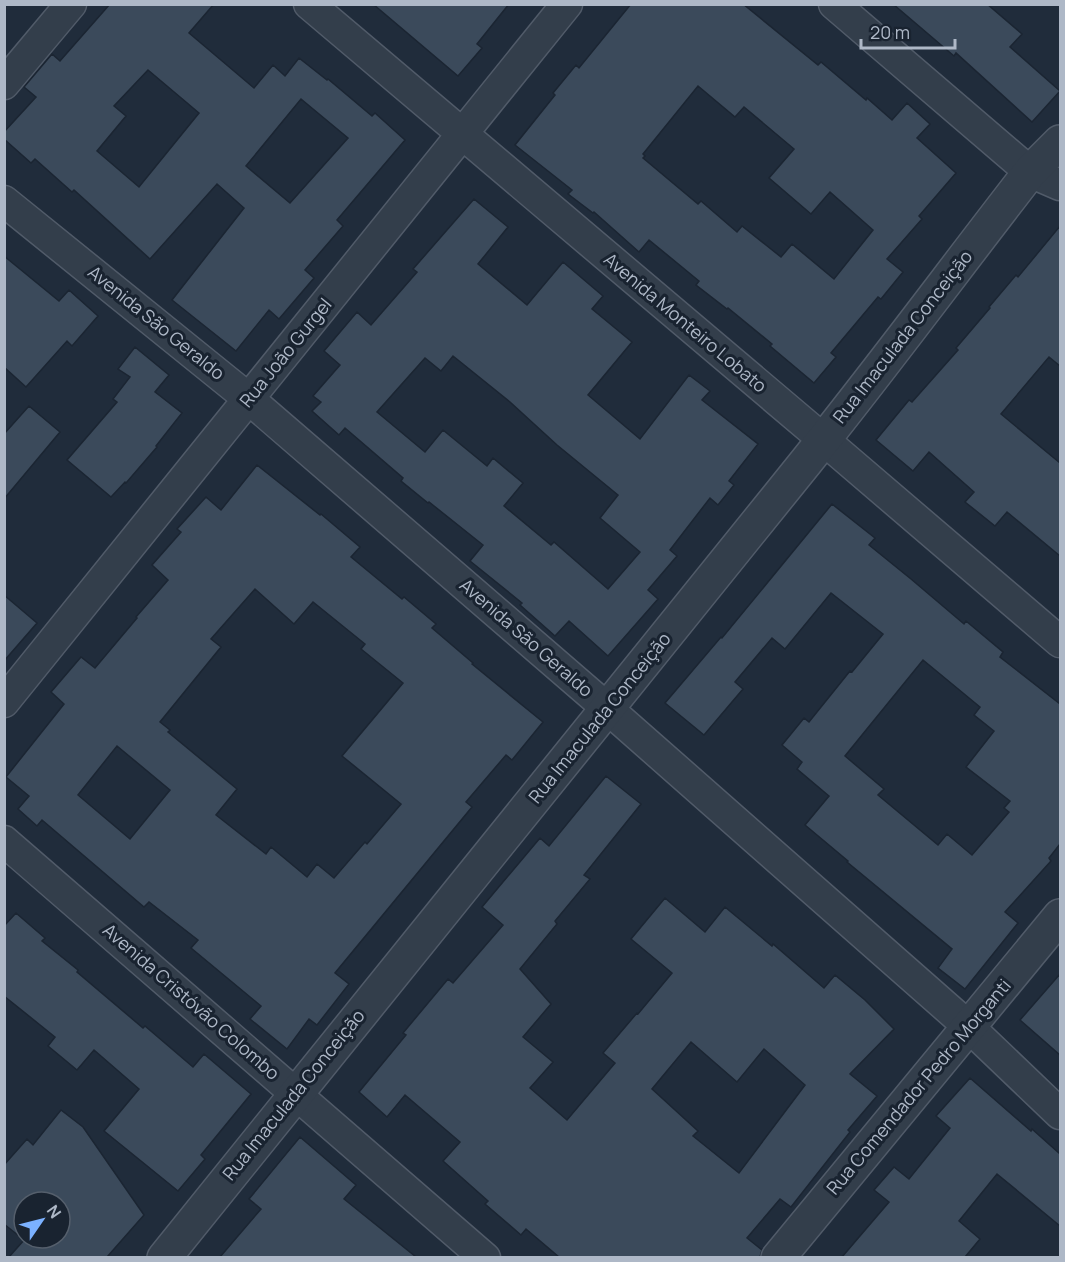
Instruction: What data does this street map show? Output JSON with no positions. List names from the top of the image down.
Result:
{
  "streets": {
    "street": [
      "Avenida São Geraldo",
      "Avenida Monteiro Lobato",
      "Rua Imaculada Conceição",
      "Rua João Gurgel",
      "Avenida Cristóvão Colombo",
      "Rua Comendador Pedro Morganti"
    ]
  },
  "crossings": [
    ["Avenida São Geraldo", "Rua Imaculada Conceição"],
    ["Avenida São Geraldo", "Rua João Gurgel"],
    ["Avenida São Geraldo", "Rua Comendador Pedro Morganti"],
    ["Avenida Monteiro Lobato", "Rua Imaculada Conceição"],
    ["Avenida Monteiro Lobato", "Rua João Gurgel"],
    ["Rua Imaculada Conceição", "Avenida Cristóvão Colombo"]
  ],
  "scale_bar": "20 m",
  "north": "top right"
}
